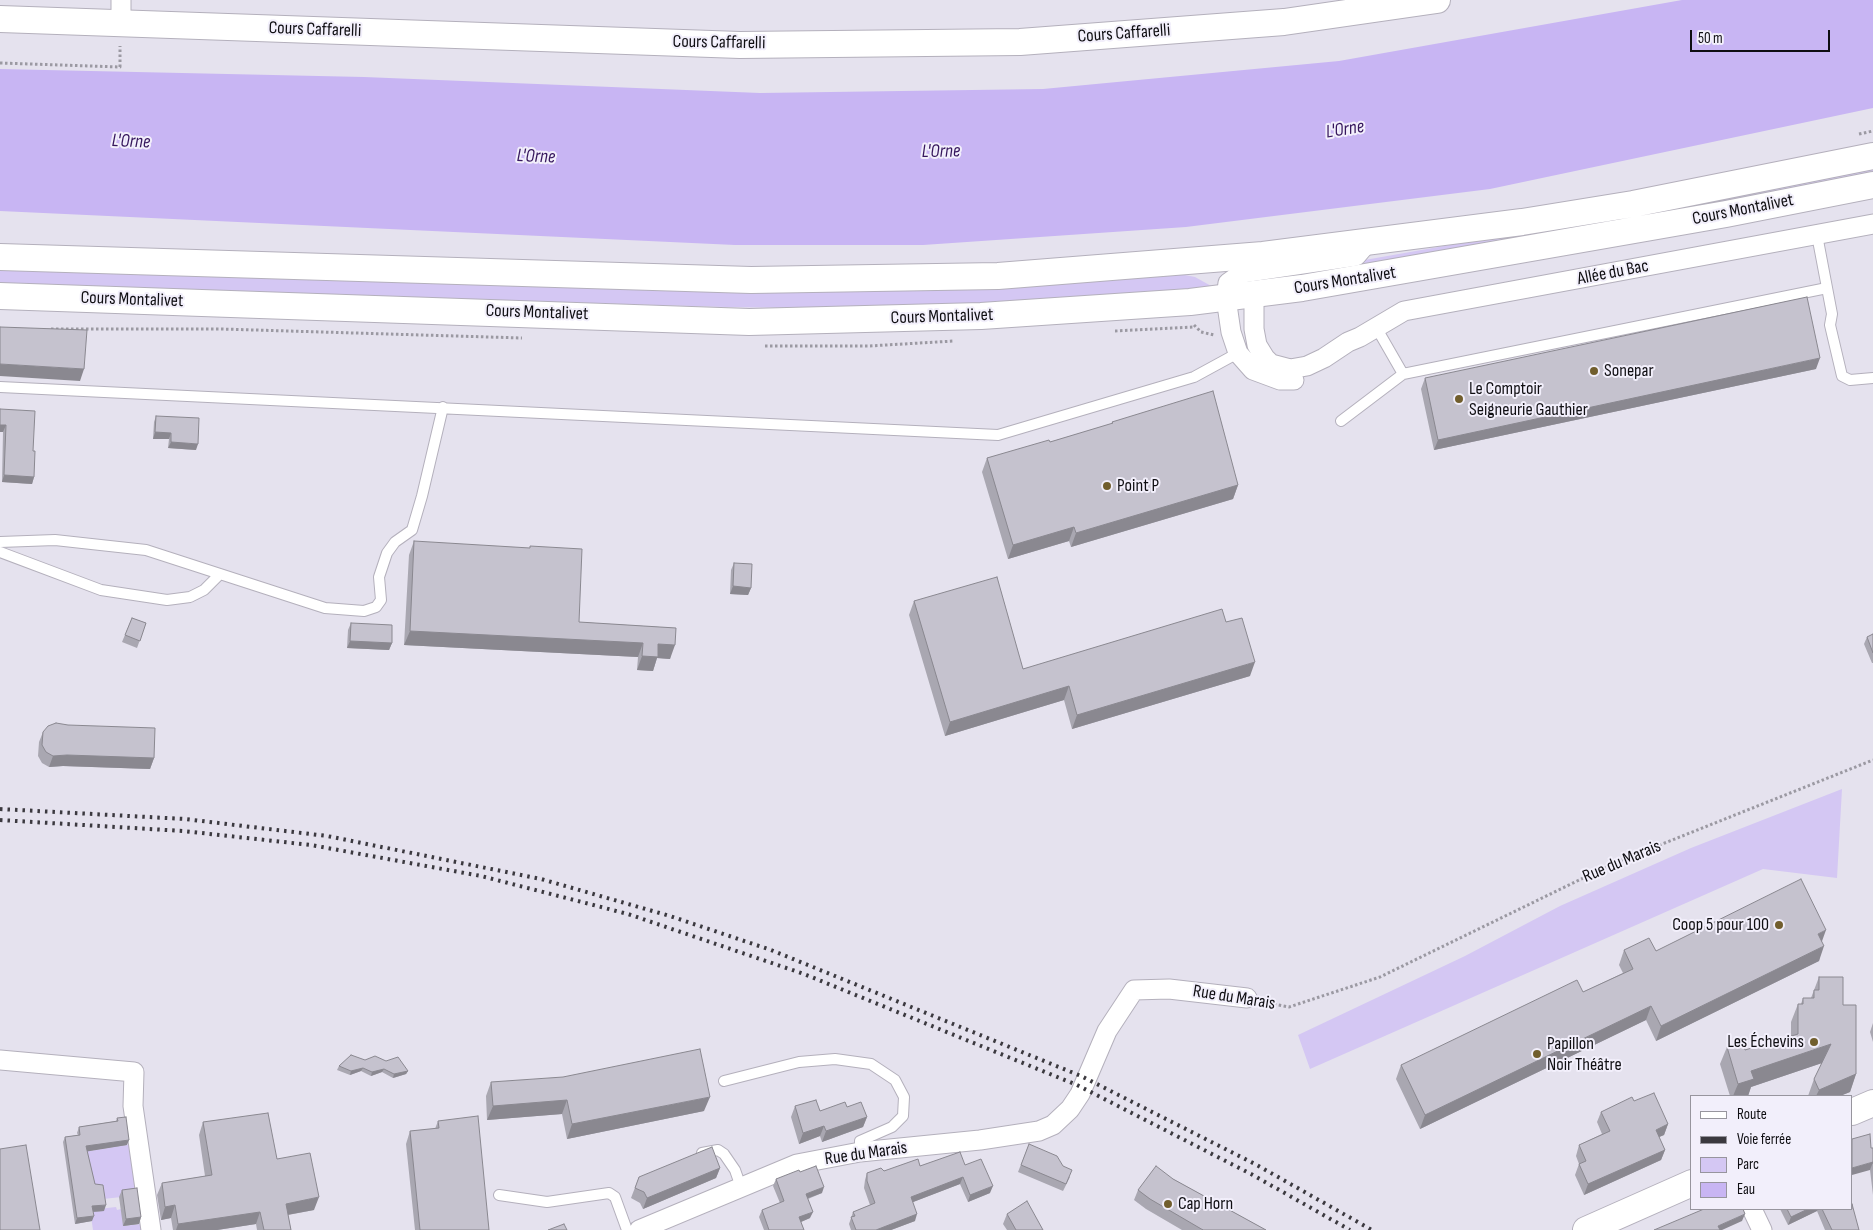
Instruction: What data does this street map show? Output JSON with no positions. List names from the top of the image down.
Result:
{
  "streets": {
    "main road": ["Cours Caffarelli", "Cours Montalivet"],
    "street": ["Allée du Bac", "Rue du Marais"]
  },
  "crossings": [
    ["Cours Montalivet", "Allée du Bac"]
  ],
  "water": ["L'Orne"],
  "places": [
    "Sonepar",
    "Le Comptoir Seigneurie Gauthier",
    "Point P",
    "Coop 5 pour 100",
    "Les Échevins",
    "Papillon Noir Théâtre",
    "Cap Horn"
  ],
  "legend": [
    "Route",
    "Voie ferrée",
    "Parc",
    "Eau"
  ],
  "scale_bar": "50 m"
}
